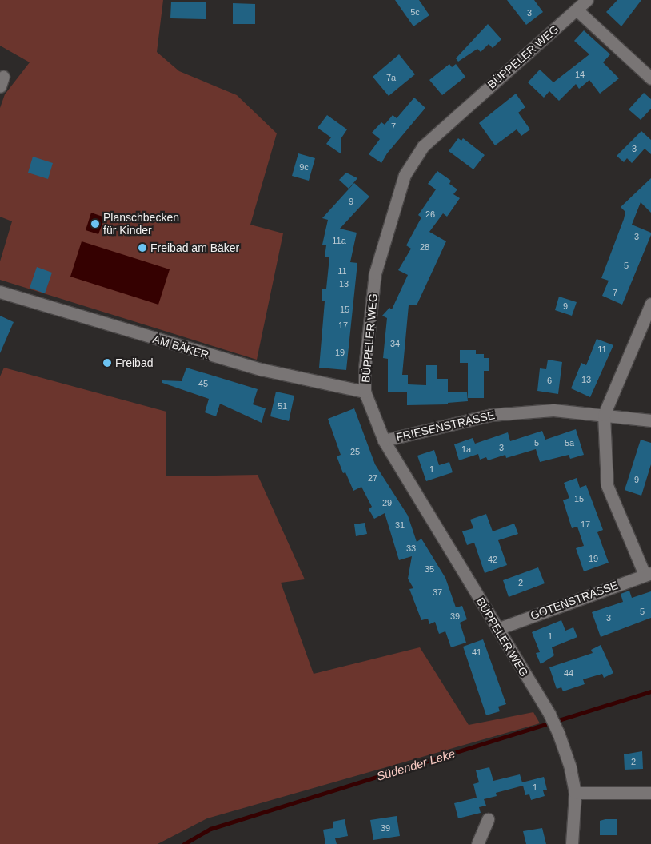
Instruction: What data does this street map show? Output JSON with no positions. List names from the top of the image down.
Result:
{
  "streets": {
    "street": [
      "BÜPPELER WEG",
      "AM BÄKER",
      "FRIESENSTRASSE",
      "GOTENSTRASSE"
    ]
  },
  "crossings": [
    ["BÜPPELER WEG", "AM BÄKER"],
    ["BÜPPELER WEG", "FRIESENSTRASSE"],
    ["BÜPPELER WEG", "GOTENSTRASSE"]
  ],
  "water": ["Südender Leke"],
  "places": ["Planschbecken für Kinder", "Freibad am Bäker", "Freibad"],
  "house_numbers": [
    "5c",
    "3",
    "14",
    "7a",
    "7",
    "3",
    "9c",
    "9",
    "26",
    "3",
    "11a",
    "28",
    "5",
    "11",
    "13",
    "7",
    "9",
    "15",
    "17",
    "34",
    "11",
    "19",
    "13",
    "6",
    "45",
    "51",
    "5",
    "5a",
    "3",
    "1a",
    "25",
    "1",
    "27",
    "9",
    "15",
    "29",
    "17",
    "31",
    "33",
    "19",
    "42",
    "35",
    "2",
    "37",
    "5",
    "39",
    "3",
    "1",
    "41",
    "44",
    "2",
    "1",
    "39"
  ]
}
